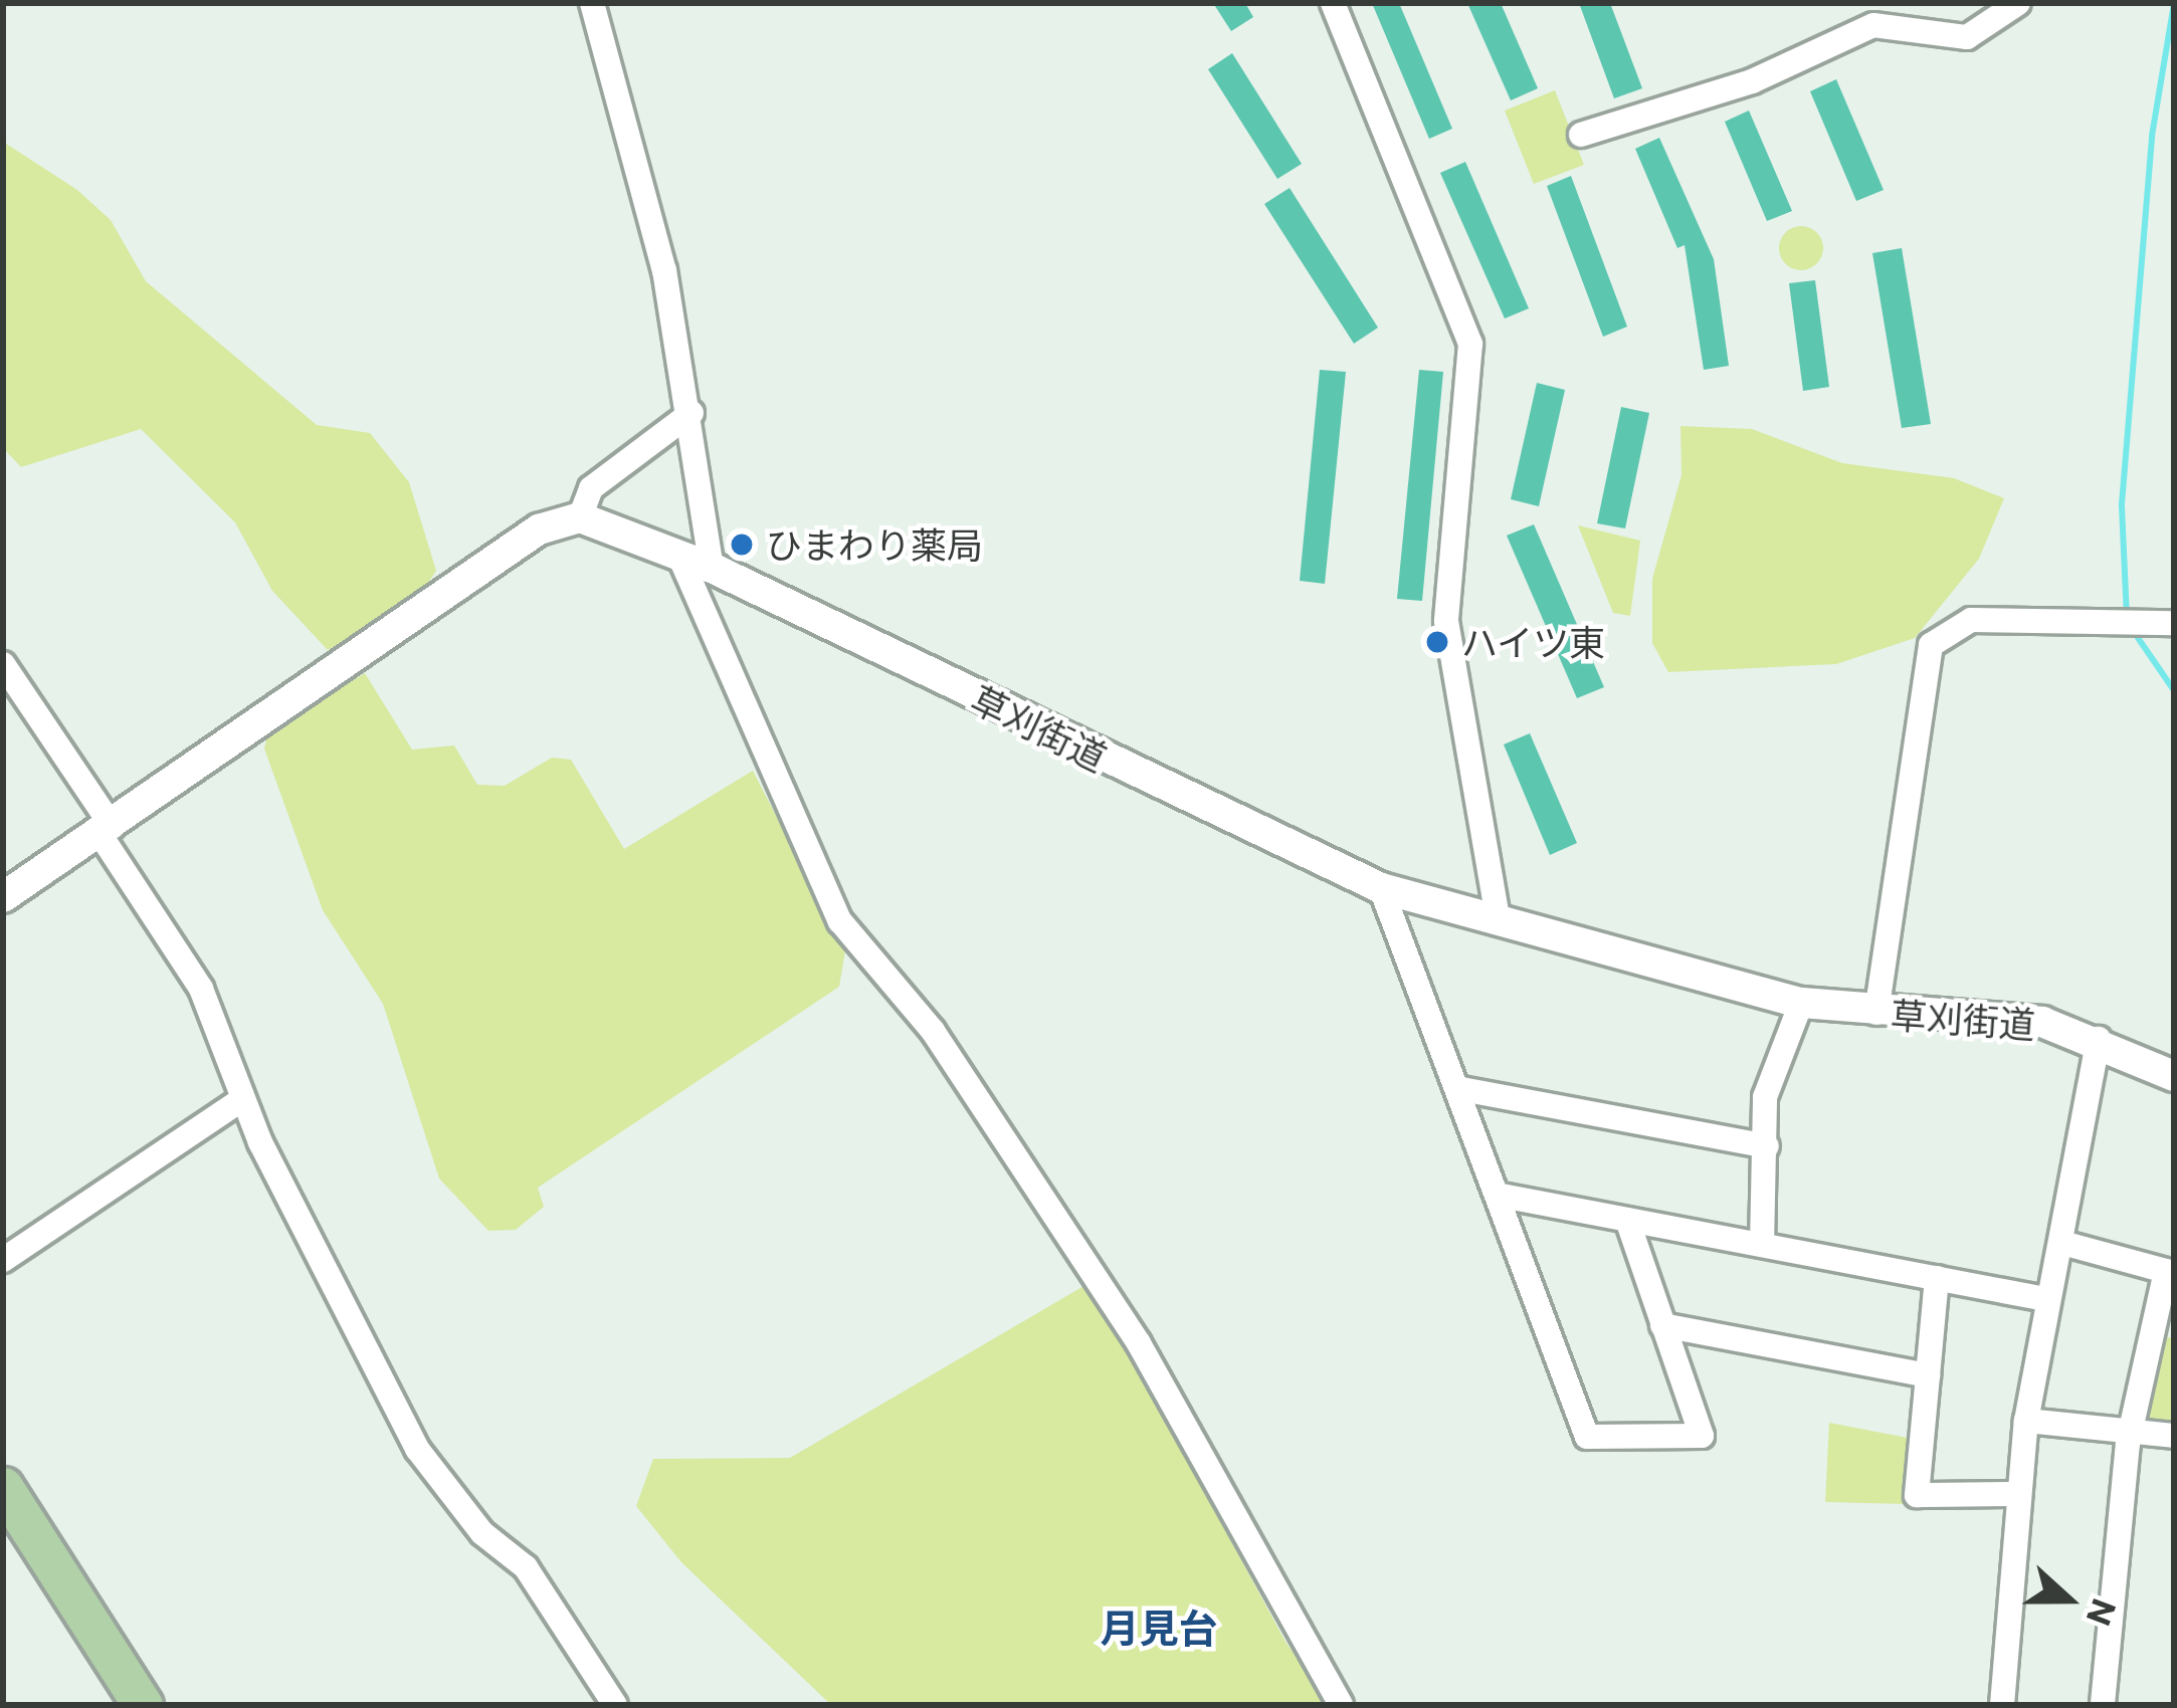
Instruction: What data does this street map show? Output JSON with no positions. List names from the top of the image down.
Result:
{
  "streets": {
    "street": ["草刈街道"]
  },
  "districts": ["月見台"],
  "places": ["ひまわり薬局", "ハイツ東"],
  "north": "right"
}
